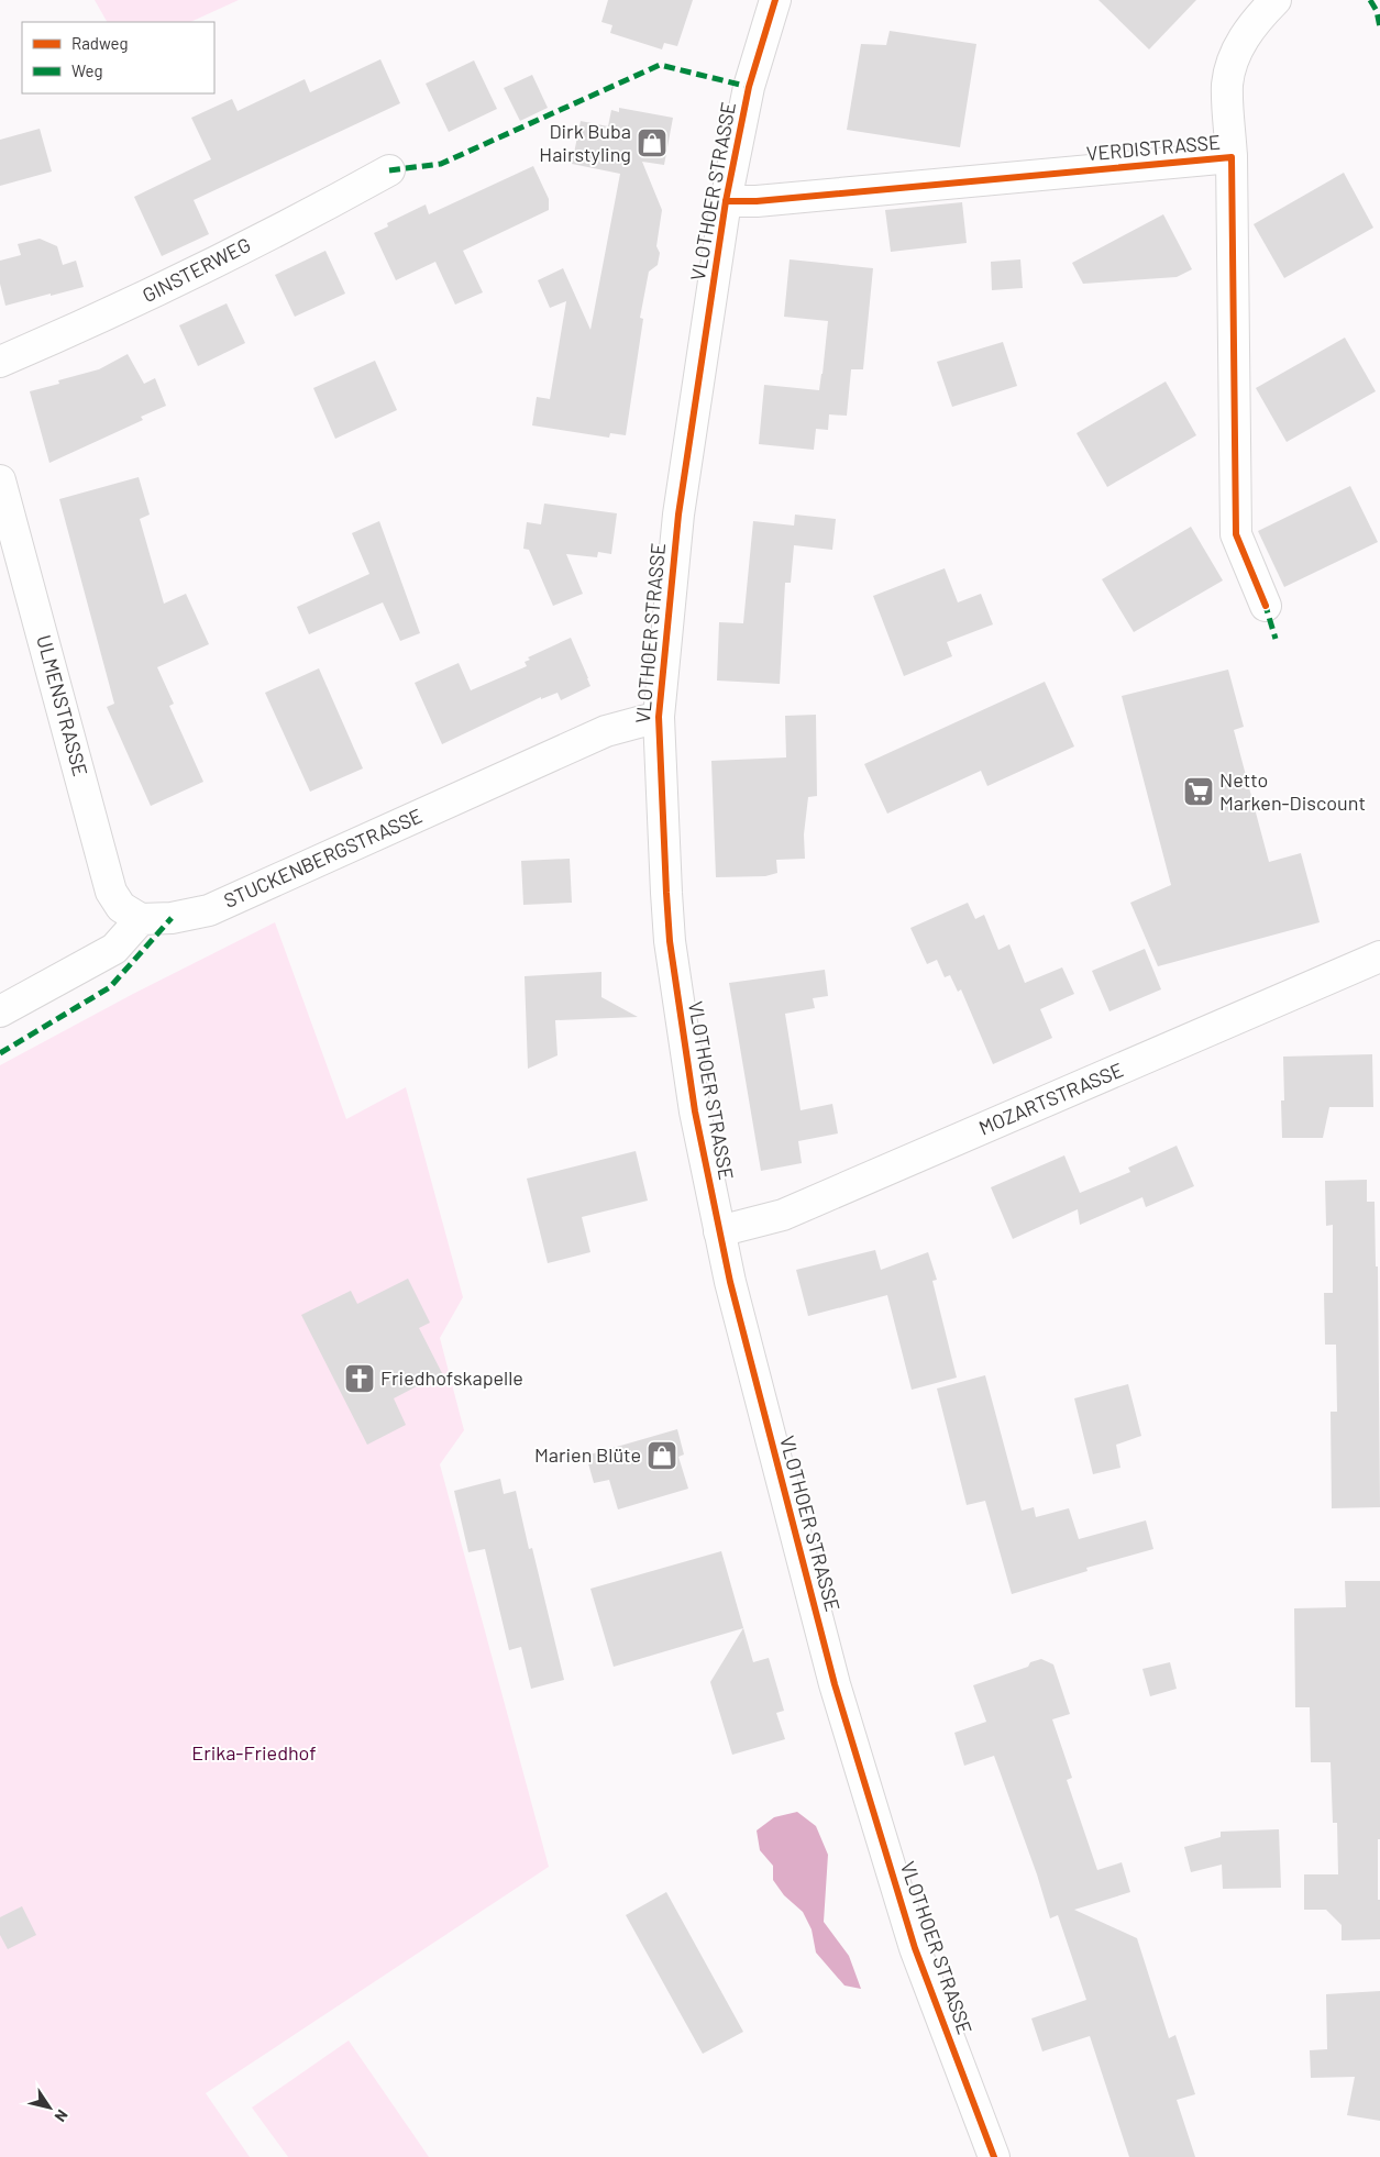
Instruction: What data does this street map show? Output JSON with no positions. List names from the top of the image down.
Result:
{
  "streets": {
    "street": [
      "VERDISTRASSE",
      "VLOTHOER STRASSE",
      "GINSTERWEG",
      "ULMENSTRASSE",
      "STUCKENBERGSTRASSE",
      "MOZARTSTRASSE"
    ]
  },
  "crossings": [
    ["VERDISTRASSE", "VLOTHOER STRASSE"],
    ["VLOTHOER STRASSE", "STUCKENBERGSTRASSE"],
    ["VLOTHOER STRASSE", "MOZARTSTRASSE"],
    ["ULMENSTRASSE", "STUCKENBERGSTRASSE"]
  ],
  "parks": ["Erika-Friedhof"],
  "places": {
    "shop": ["Dirk Buba Hairstyling", "Marien Blüte"],
    "supermarket": ["Netto Marken-Discount"],
    "church": ["Friedhofskapelle"]
  },
  "legend": ["Radweg", "Weg"],
  "north": "bottom right"
}
